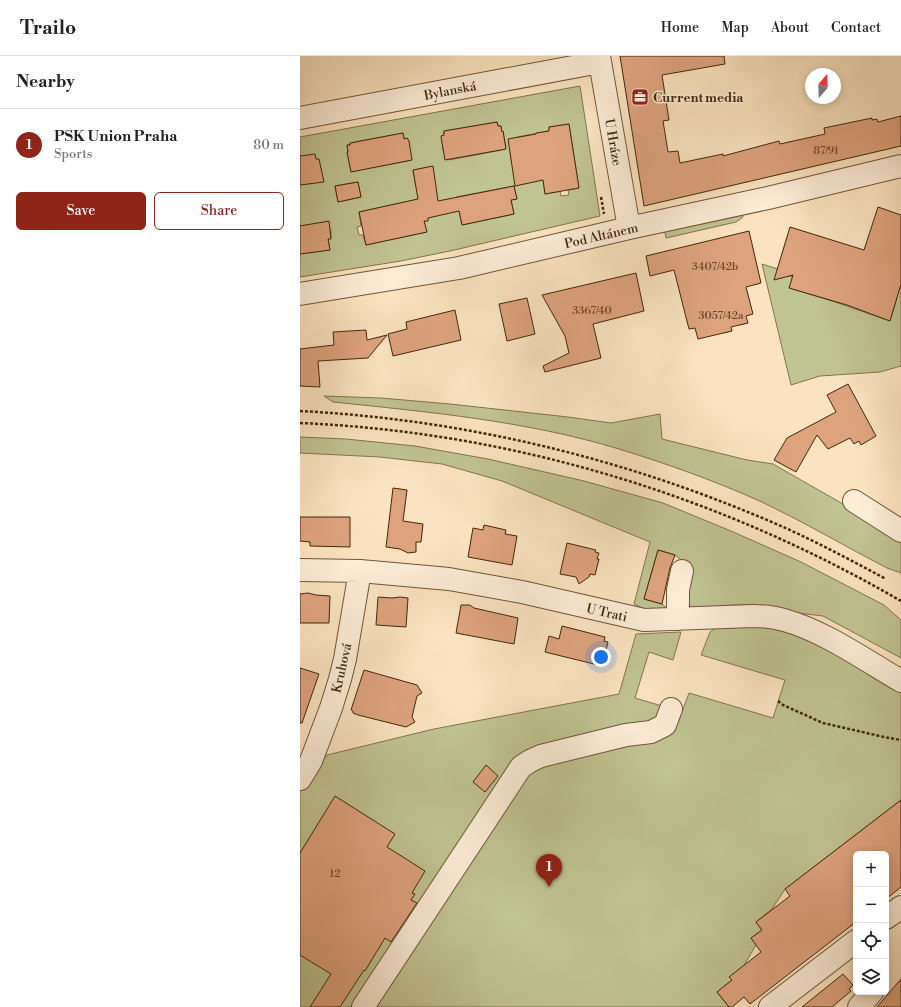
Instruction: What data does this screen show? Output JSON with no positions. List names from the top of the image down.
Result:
{
  "streets": {
    "street": [
      "Bylanská",
      "U Hráze",
      "Pod Altánem",
      "U Trati",
      "Kruhová"
    ]
  },
  "crossings": [
    ["Bylanská", "U Hráze"],
    ["U Hráze", "Pod Altánem"],
    ["U Trati", "Kruhová"]
  ],
  "places": {
    "office": ["Current media"]
  },
  "house_numbers": [
    "87/91",
    "3407/42b",
    "3367/40",
    "3057/42a",
    "12"
  ],
  "north": "top",
  "page": {
    "header": "Trailo",
    "nav": [
      "Home",
      "Map",
      "About",
      "Contact"
    ],
    "heading": "Nearby",
    "list": [
      {
        "mark": "1",
        "name": "PSK Union Praha",
        "note": "Sports",
        "value": "80 m"
      }
    ],
    "buttons": ["Save", "Share"],
    "map_buttons": ["+", "−"],
    "pins": "1"
  }
}
